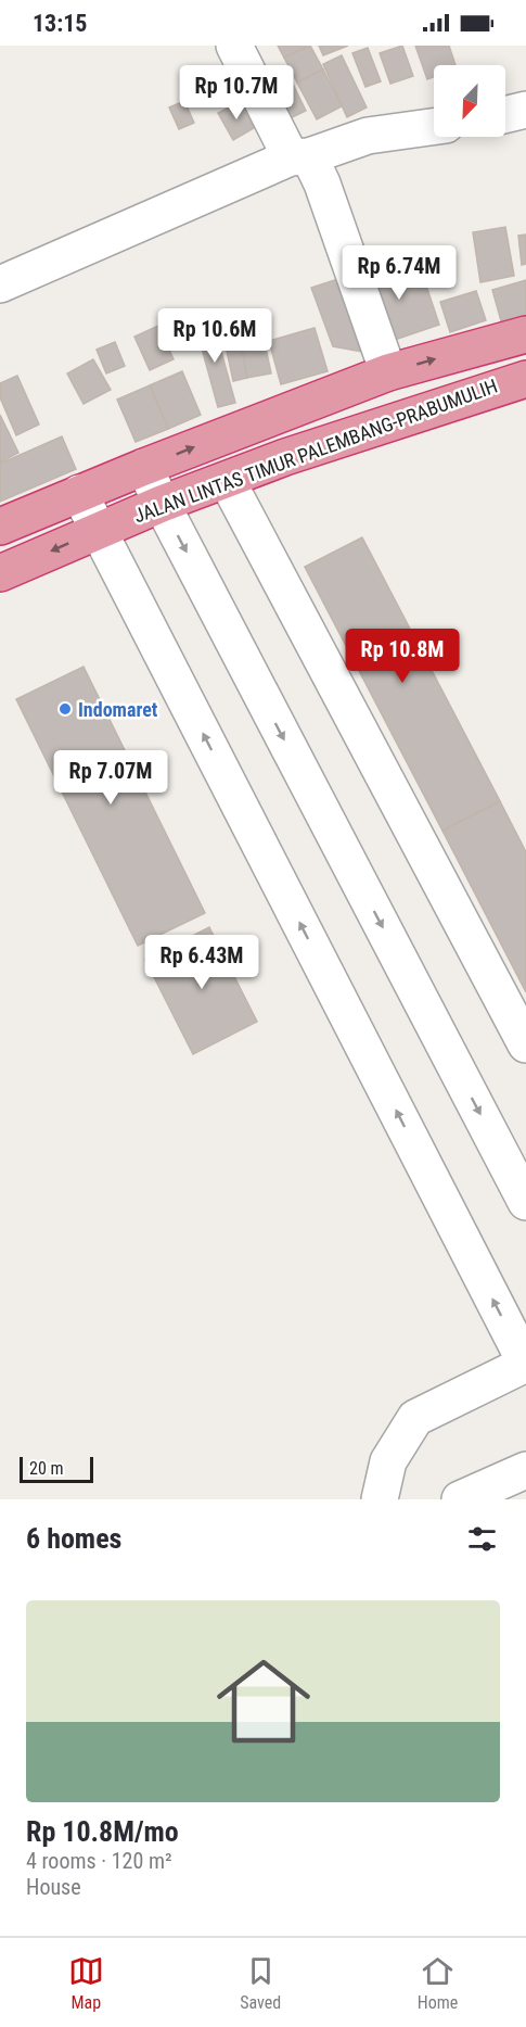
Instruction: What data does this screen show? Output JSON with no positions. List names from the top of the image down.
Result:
{
  "streets": {
    "highway": ["JALAN LINTAS TIMUR PALEMBANG-PRABUMULIH"]
  },
  "places": ["Indomaret"],
  "scale_bar": "20 m",
  "north": "bottom left",
  "page": {
    "status": "13:15",
    "price": [
      "Rp 10.7M",
      "Rp 6.74M",
      "Rp 10.6M",
      "Rp 10.8M",
      "Rp 7.07M",
      "Rp 6.43M"
    ],
    "scale": "20 m",
    "heading": "6 homes",
    "list": [
      {
        "name": "Rp 10.8M/mo",
        "note": "4 rooms · 120 m² · House"
      }
    ],
    "tabs": ["Map", "Saved", "Home"]
  }
}
